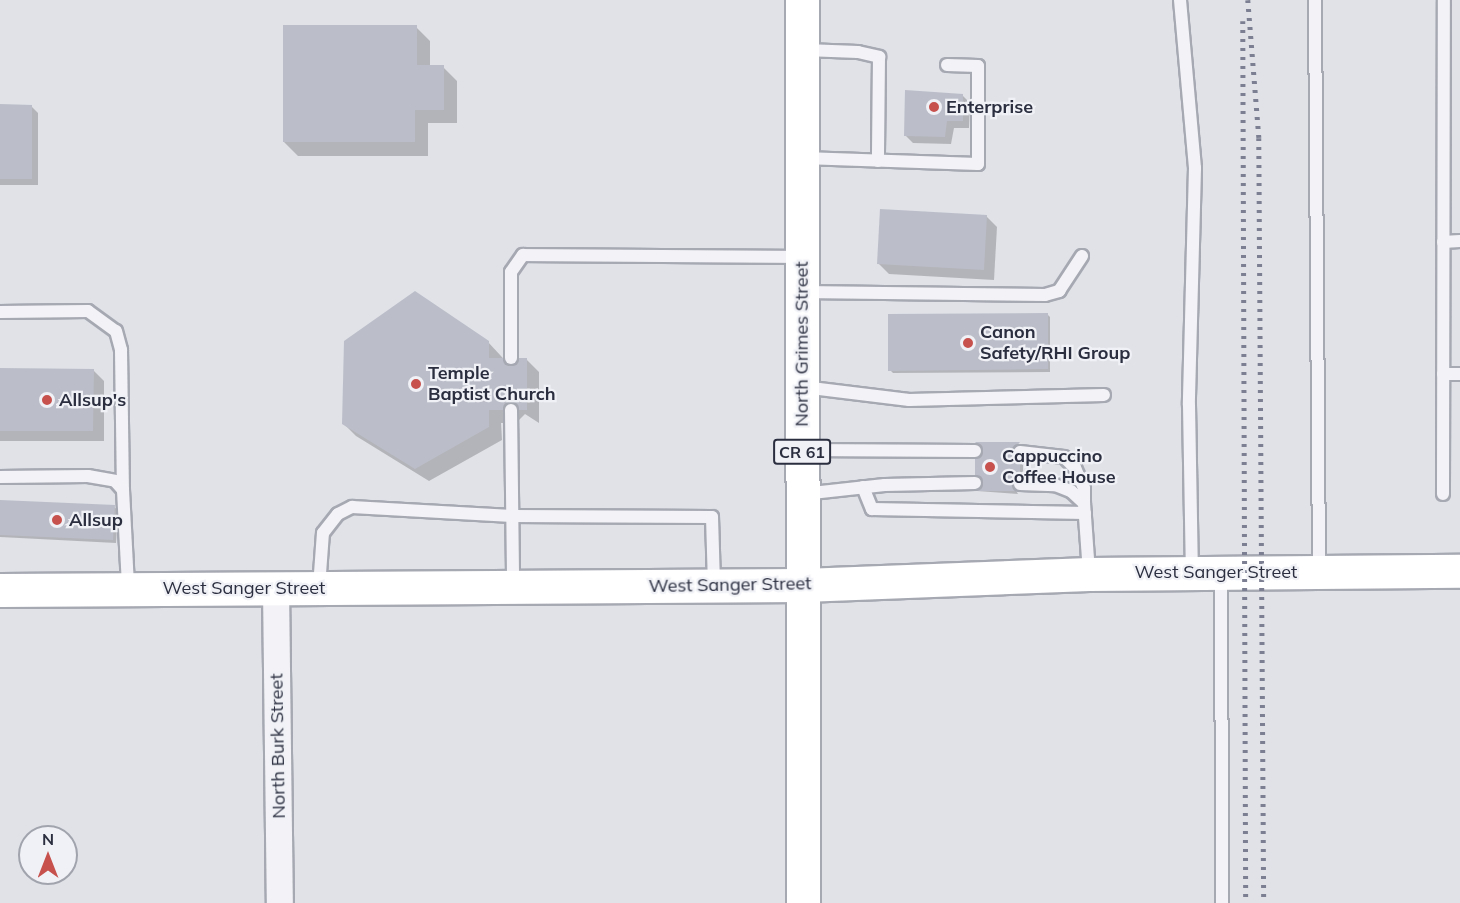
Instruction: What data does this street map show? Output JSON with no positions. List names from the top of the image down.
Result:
{
  "streets": {
    "main road": ["North Grimes Street", "CR 61", "West Sanger Street"],
    "street": ["North Burk Street"]
  },
  "crossings": [
    ["North Grimes Street", "West Sanger Street"],
    ["West Sanger Street", "North Burk Street"]
  ],
  "places": [
    "Enterprise",
    "Canon Safety/RHI Group",
    "Temple Baptist Church",
    "Allsup's",
    "Cappuccino Coffee House",
    "Allsup"
  ],
  "north": "top"
}
